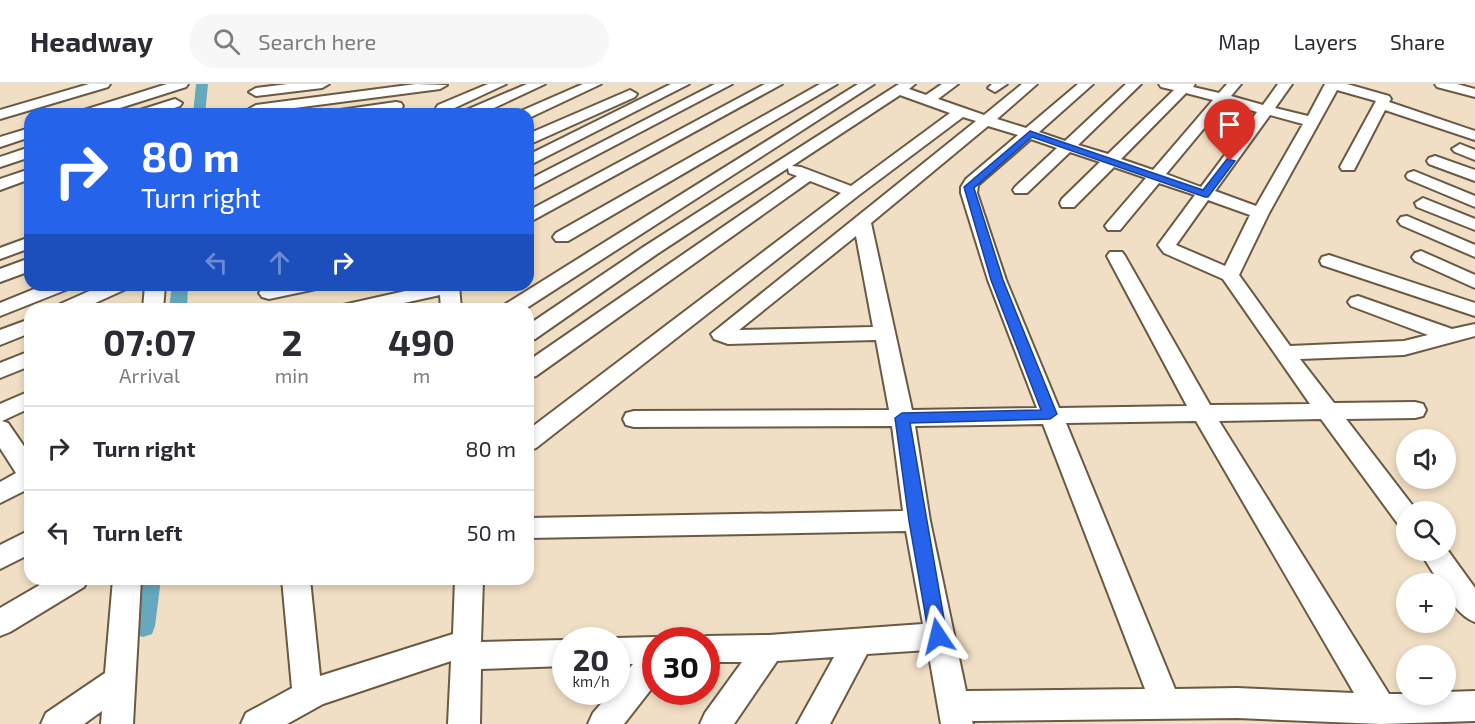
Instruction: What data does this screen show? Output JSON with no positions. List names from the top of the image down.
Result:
{
  "page": {
    "header": "Headway",
    "search": "Search here",
    "nav": ["Map", "Layers", "Share"],
    "turn": ["80 m", "Turn right"],
    "eta": [
      "07:07",
      "Arrival",
      "2",
      "min",
      "490",
      "m"
    ],
    "list": [
      {
        "name": "Turn right",
        "value": "80 m"
      },
      {
        "name": "Turn left",
        "value": "50 m"
      }
    ],
    "map_buttons": ["+", "−"],
    "speed": "20 km/h",
    "limit": "30"
  }
}
